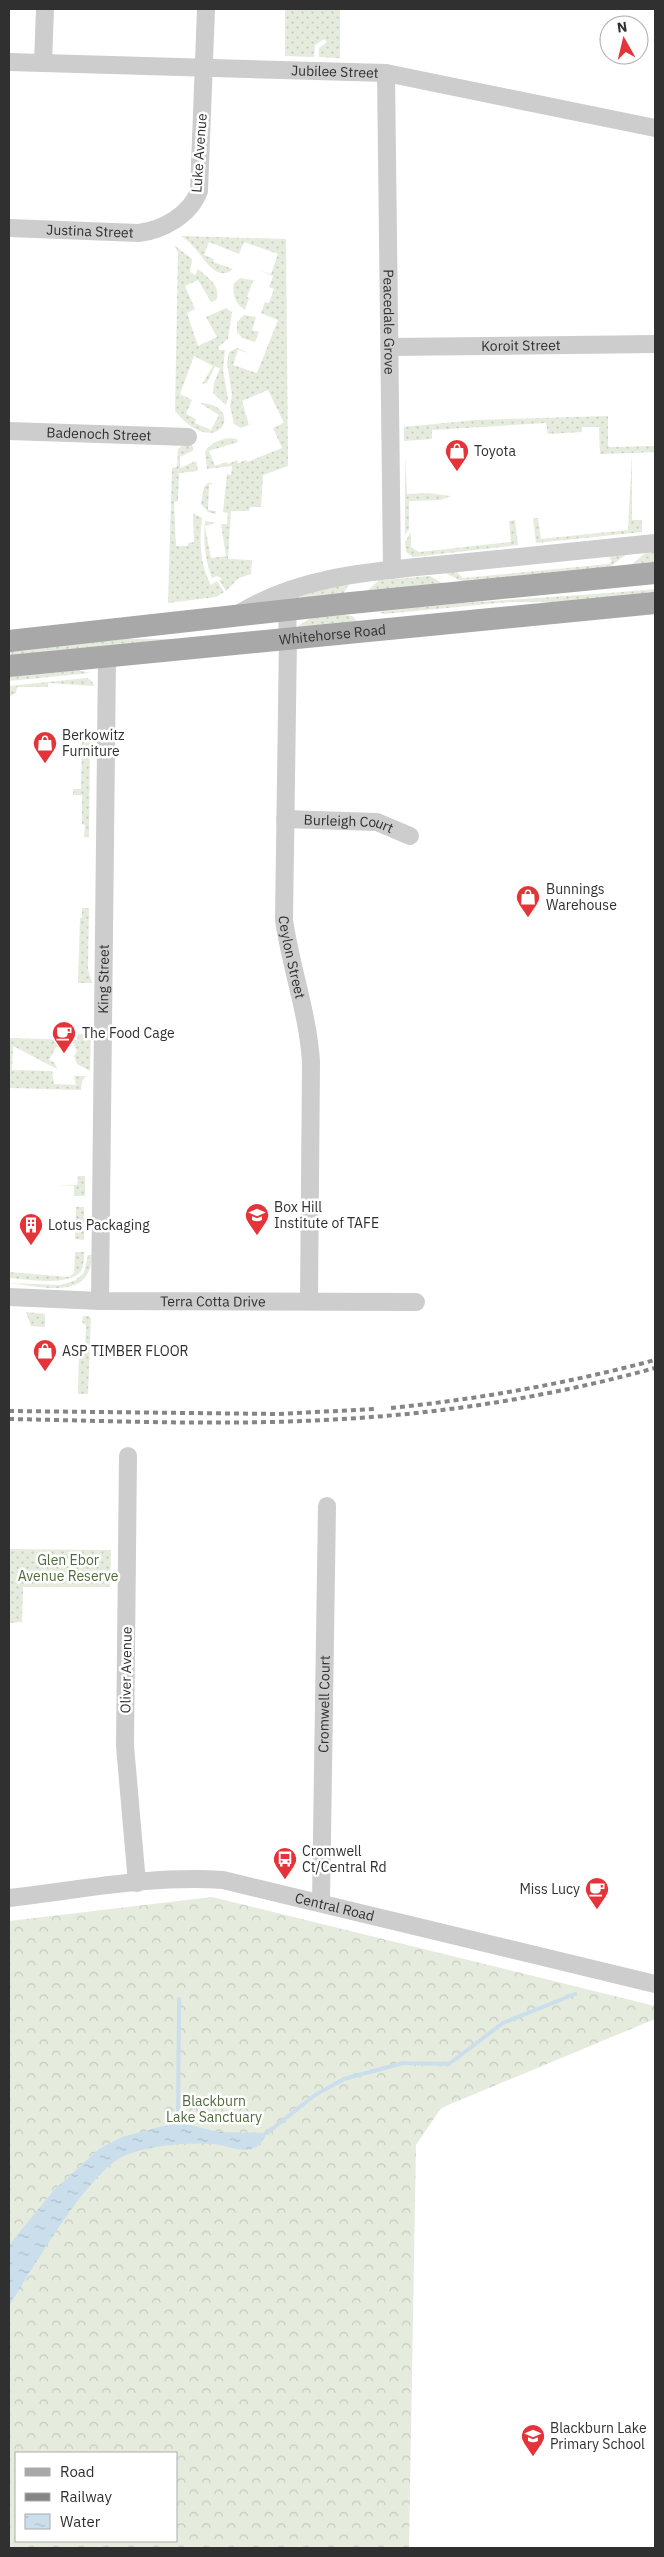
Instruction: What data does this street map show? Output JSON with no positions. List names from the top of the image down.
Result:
{
  "streets": {
    "main road": ["Whitehorse Road"],
    "street": [
      "Jubilee Street",
      "Luke Avenue",
      "Justina Street",
      "Peacedale Grove",
      "Koroit Street",
      "Badenoch Street",
      "Burleigh Court",
      "Ceylon Street",
      "King Street",
      "Terra Cotta Drive",
      "Oliver Avenue",
      "Cromwell Court",
      "Central Road"
    ]
  },
  "crossings": [
    ["Jubilee Street", "Luke Avenue"],
    ["Jubilee Street", "Peacedale Grove"],
    ["Luke Avenue", "Justina Street"],
    ["Peacedale Grove", "Koroit Street"],
    ["Peacedale Grove", "Whitehorse Road"],
    ["Whitehorse Road", "Ceylon Street"],
    ["Whitehorse Road", "King Street"],
    ["Burleigh Court", "Ceylon Street"],
    ["Ceylon Street", "Terra Cotta Drive"],
    ["King Street", "Terra Cotta Drive"],
    ["Oliver Avenue", "Central Road"],
    ["Cromwell Court", "Central Road"]
  ],
  "parks": ["Glen Ebor Avenue Reserve", "Blackburn Lake Sanctuary"],
  "places": {
    "shop": [
      "Toyota",
      "Berkowitz Furniture",
      "Bunnings Warehouse",
      "ASP TIMBER FLOOR"
    ],
    "cafe": ["The Food Cage", "Miss Lucy"],
    "school or university": ["Box Hill Institute of TAFE", "Blackburn Lake Primary School"],
    "building": ["Lotus Packaging"],
    "bus stop": ["Cromwell Ct/Central Rd"]
  },
  "legend": ["Road", "Railway", "Water"],
  "north": "top"
}
